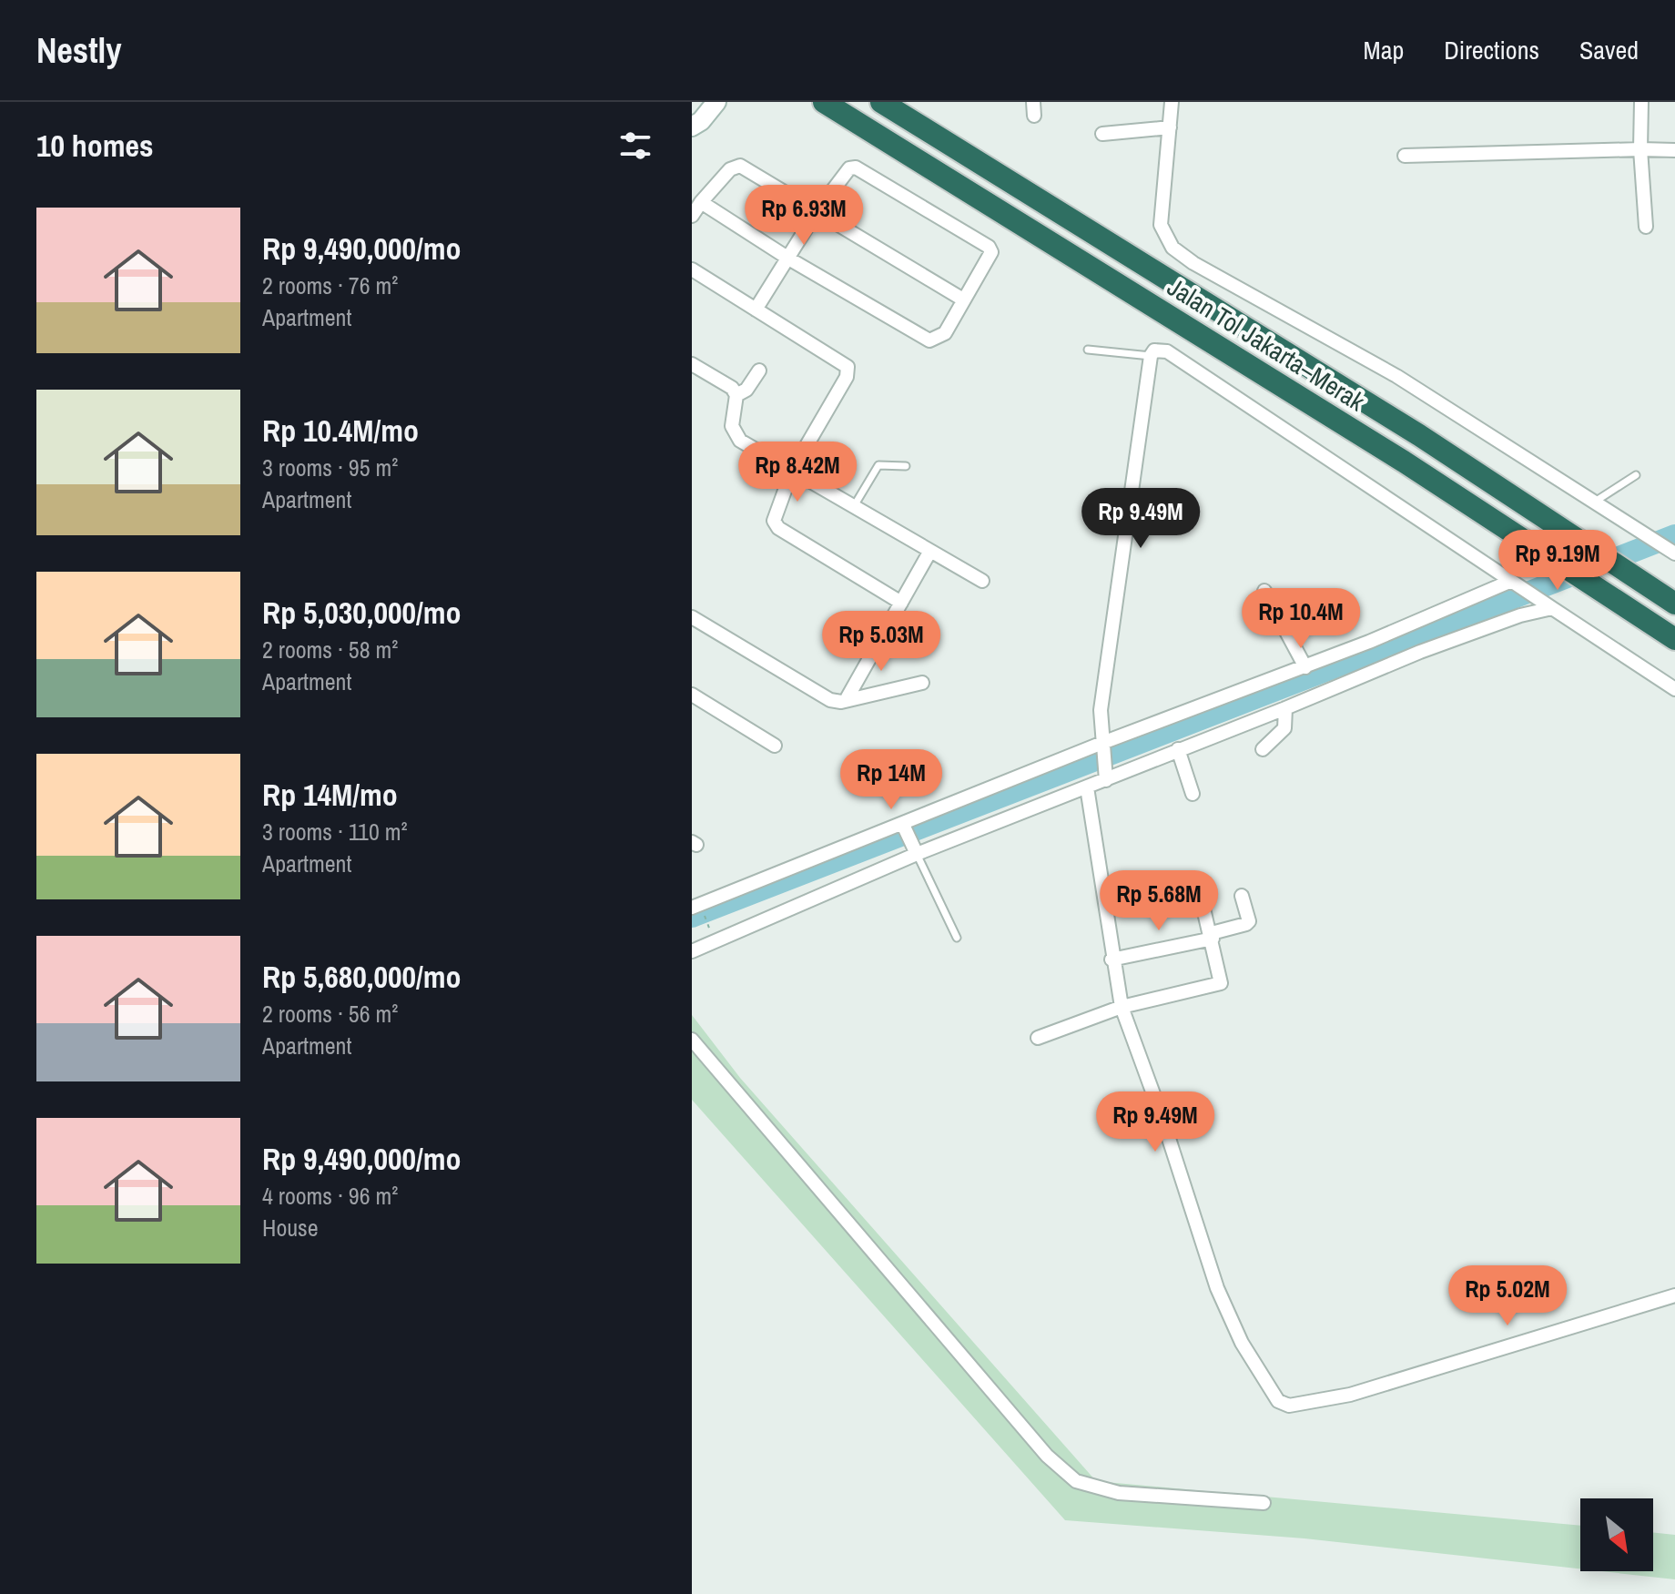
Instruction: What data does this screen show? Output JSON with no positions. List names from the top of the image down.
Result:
{
  "streets": {
    "highway": ["Jalan Tol Jakarta–Merak"]
  },
  "north": "bottom right",
  "page": {
    "header": "Nestly",
    "nav": ["Map", "Directions", "Saved"],
    "heading": "10 homes",
    "price": [
      "Rp 6.93M",
      "Rp 8.42M",
      "Rp 9.49M",
      "Rp 9.19M",
      "Rp 10.4M",
      "Rp 5.03M",
      "Rp 14M",
      "Rp 5.68M",
      "Rp 9.49M",
      "Rp 5.02M"
    ],
    "list": [
      {
        "name": "Rp 9,490,000/mo",
        "note": "2 rooms · 76 m² · Apartment"
      },
      {
        "name": "Rp 10.4M/mo",
        "note": "3 rooms · 95 m² · Apartment"
      },
      {
        "name": "Rp 5,030,000/mo",
        "note": "2 rooms · 58 m² · Apartment"
      },
      {
        "name": "Rp 14M/mo",
        "note": "3 rooms · 110 m² · Apartment"
      },
      {
        "name": "Rp 5,680,000/mo",
        "note": "2 rooms · 56 m² · Apartment"
      },
      {
        "name": "Rp 9,490,000/mo",
        "note": "4 rooms · 96 m² · House"
      }
    ]
  }
}
